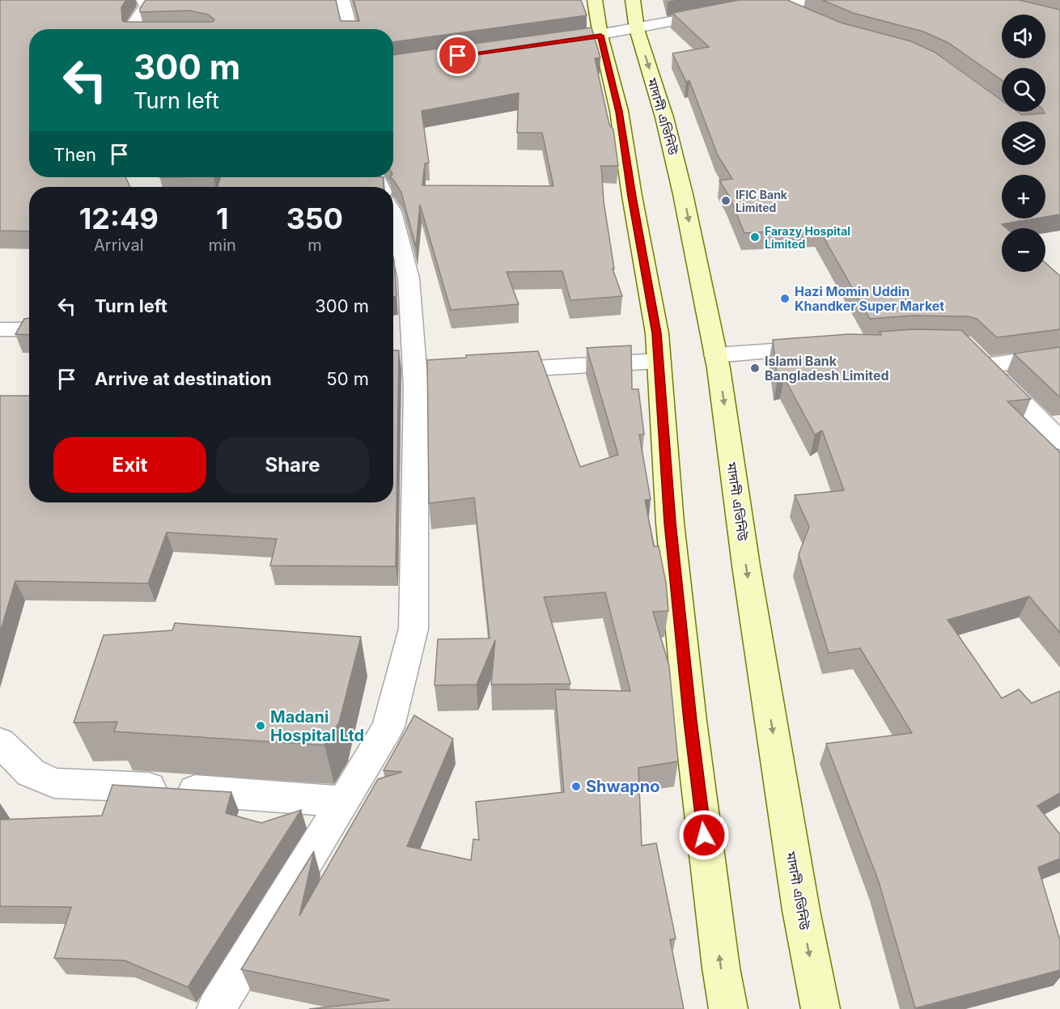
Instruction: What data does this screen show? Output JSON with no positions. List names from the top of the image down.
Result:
{
  "streets": {
    "main road": ["মাদানী এভিনিউ"]
  },
  "places": [
    "IFIC Bank Limited",
    "Farazy Hospital Limited",
    "Hazi Momin Uddin Khandker Super Market",
    "Islami Bank Bangladesh Limited",
    "Madani Hospital Ltd",
    "Shwapno"
  ],
  "page": {
    "map_buttons": ["+", "−"],
    "turn": ["300 m", "Turn left"],
    "then": "Then",
    "eta": [
      "12:49",
      "Arrival",
      "1",
      "min",
      "350",
      "m"
    ],
    "list": [
      {
        "name": "Turn left",
        "value": "300 m"
      },
      {
        "name": "Arrive at destination",
        "value": "50 m"
      }
    ],
    "buttons": ["Exit", "Share"]
  }
}
